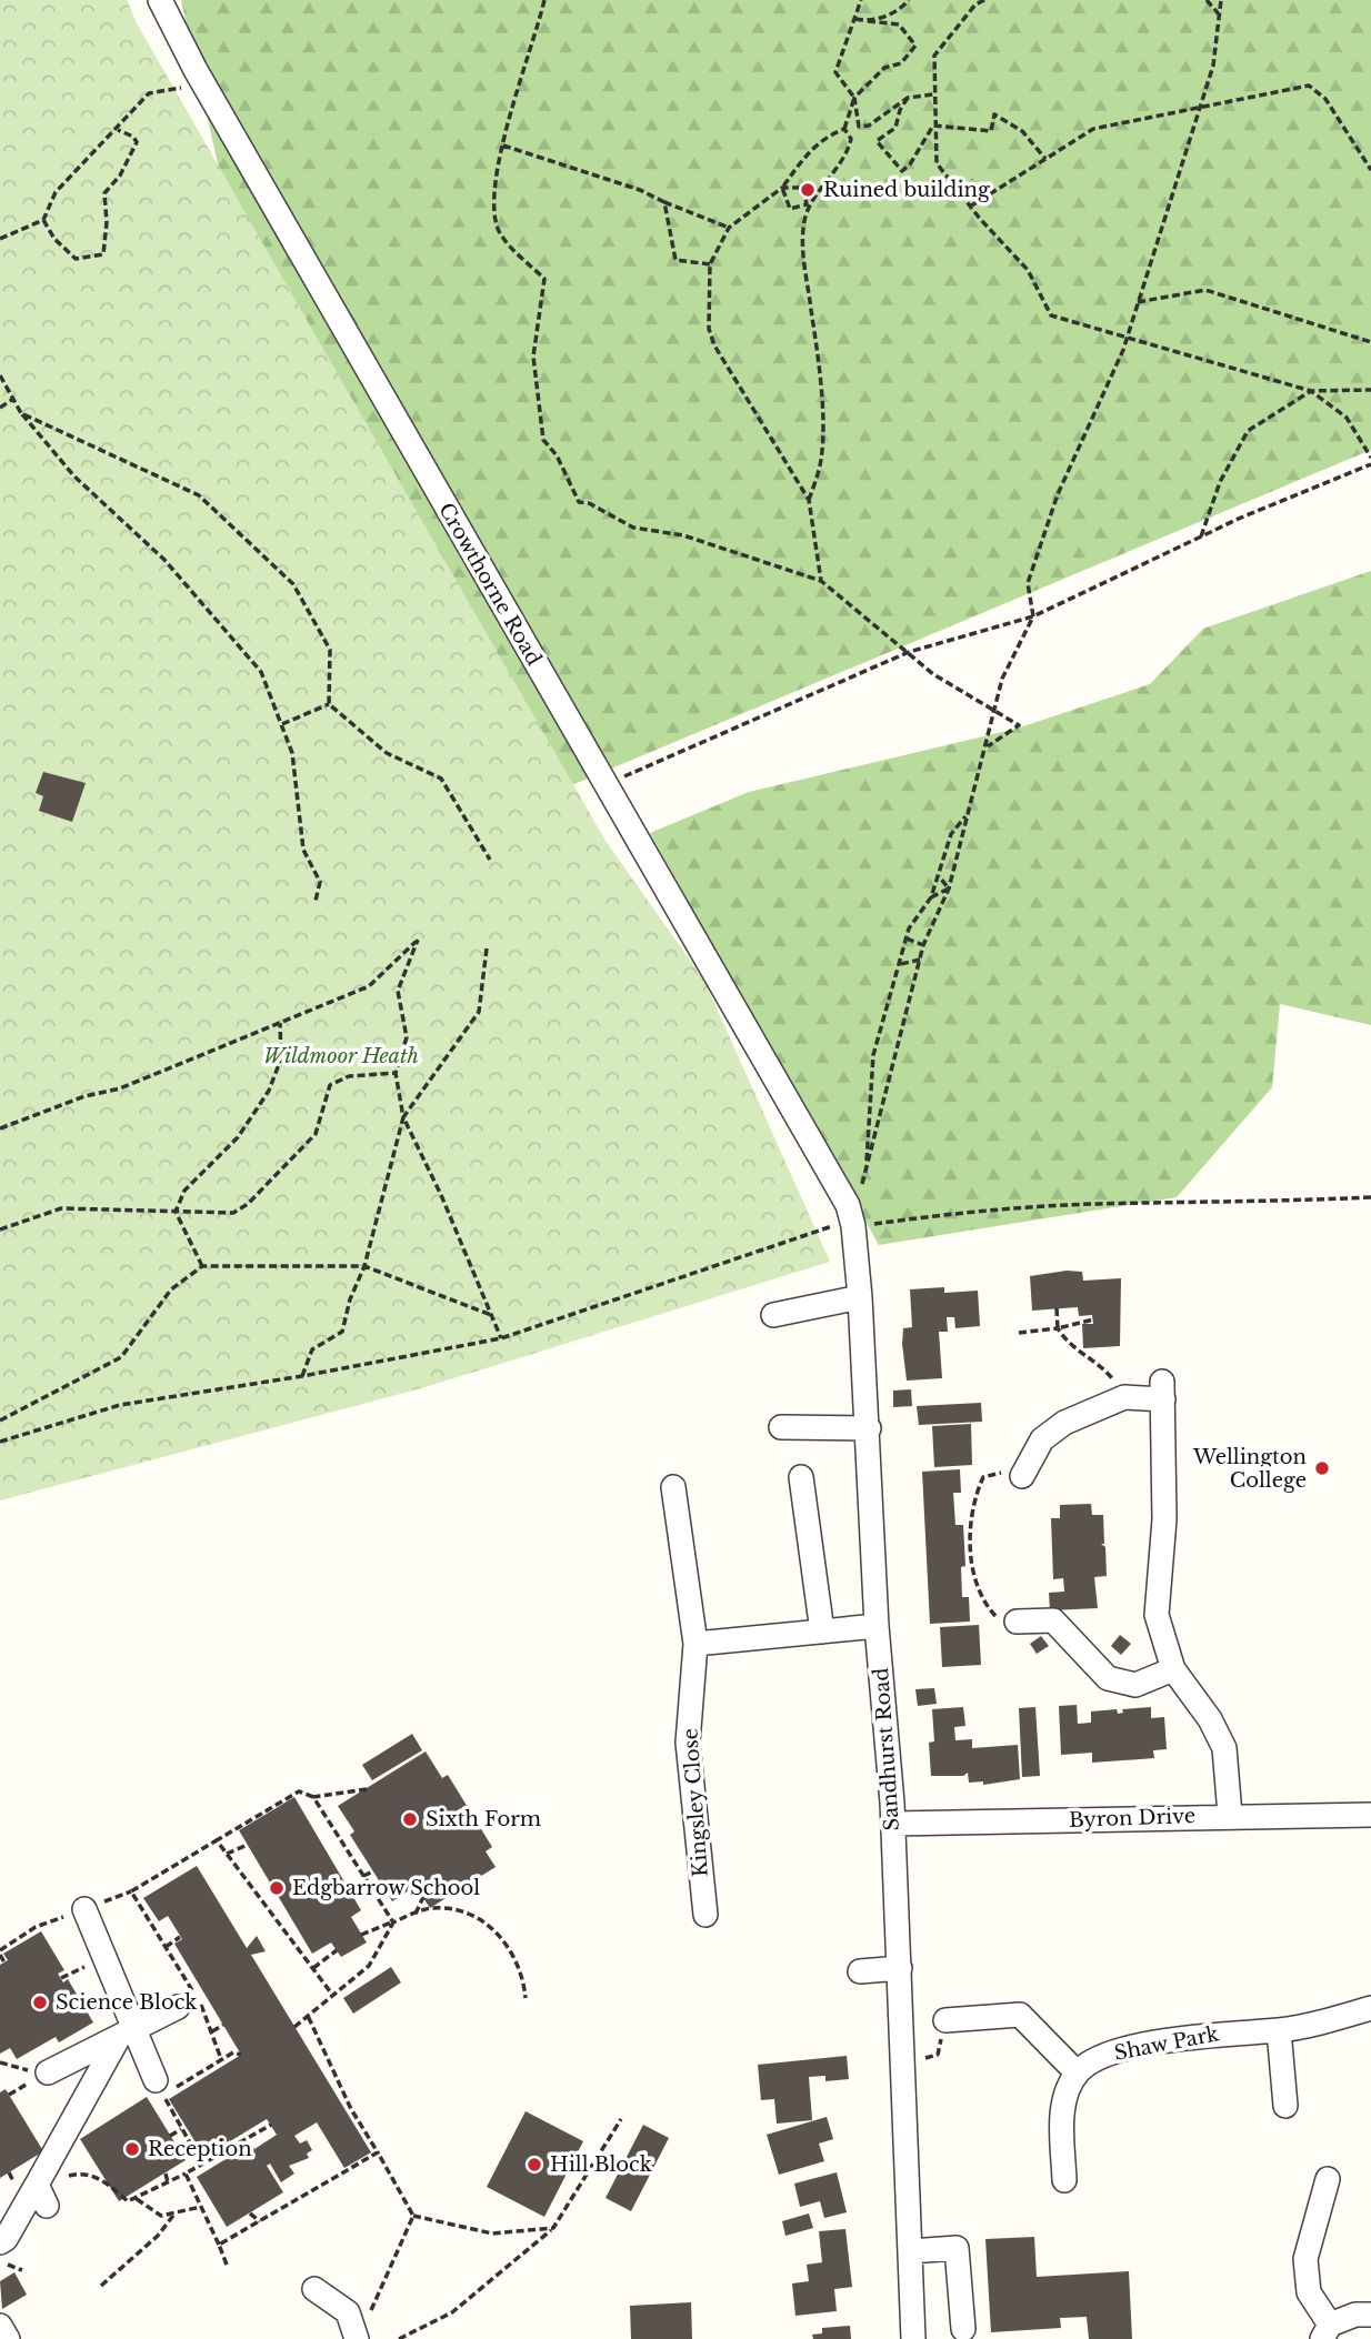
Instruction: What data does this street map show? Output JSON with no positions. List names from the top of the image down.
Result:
{
  "streets": {
    "street": [
      "Crowthorne Road",
      "Sandhurst Road",
      "Kingsley Close",
      "Byron Drive",
      "Shaw Park"
    ]
  },
  "crossings": [
    ["Crowthorne Road", "Sandhurst Road"],
    ["Sandhurst Road", "Byron Drive"]
  ],
  "parks": ["Wildmoor Heath"],
  "places": [
    "Ruined building",
    "Wellington College",
    "Sixth Form",
    "Edgbarrow School",
    "Science Block",
    "Reception",
    "Hill Block"
  ]
}
